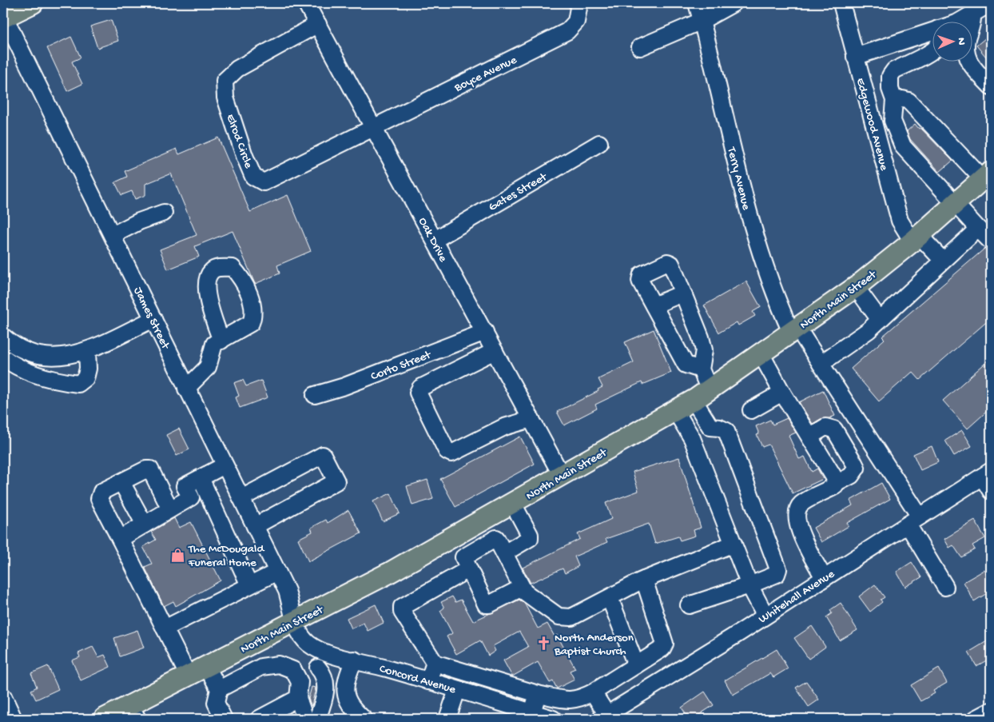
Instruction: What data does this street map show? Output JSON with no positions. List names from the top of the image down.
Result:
{
  "streets": {
    "main road": ["North Main Street"],
    "street": [
      "Boyce Avenue",
      "Edgewood Avenue",
      "Elrod Circle",
      "Terry Avenue",
      "Gates Street",
      "Oak Drive",
      "James Street",
      "Corto Street",
      "Whitehall Avenue",
      "Concord Avenue"
    ]
  },
  "crossings": [
    ["Boyce Avenue", "Elrod Circle"],
    ["Boyce Avenue", "Oak Drive"],
    ["Edgewood Avenue", "North Main Street"],
    ["Elrod Circle", "Oak Drive"],
    ["Terry Avenue", "North Main Street"],
    ["Terry Avenue", "Whitehall Avenue"],
    ["Gates Street", "Oak Drive"],
    ["Oak Drive", "North Main Street"],
    ["Oak Drive", "Corto Street"],
    ["North Main Street", "James Street"],
    ["North Main Street", "Concord Avenue"],
    ["James Street", "Concord Avenue"]
  ],
  "places": {
    "shop": ["The McDougald Funeral Home"],
    "church": ["North Anderson Baptist Church"]
  },
  "north": "right"
}
